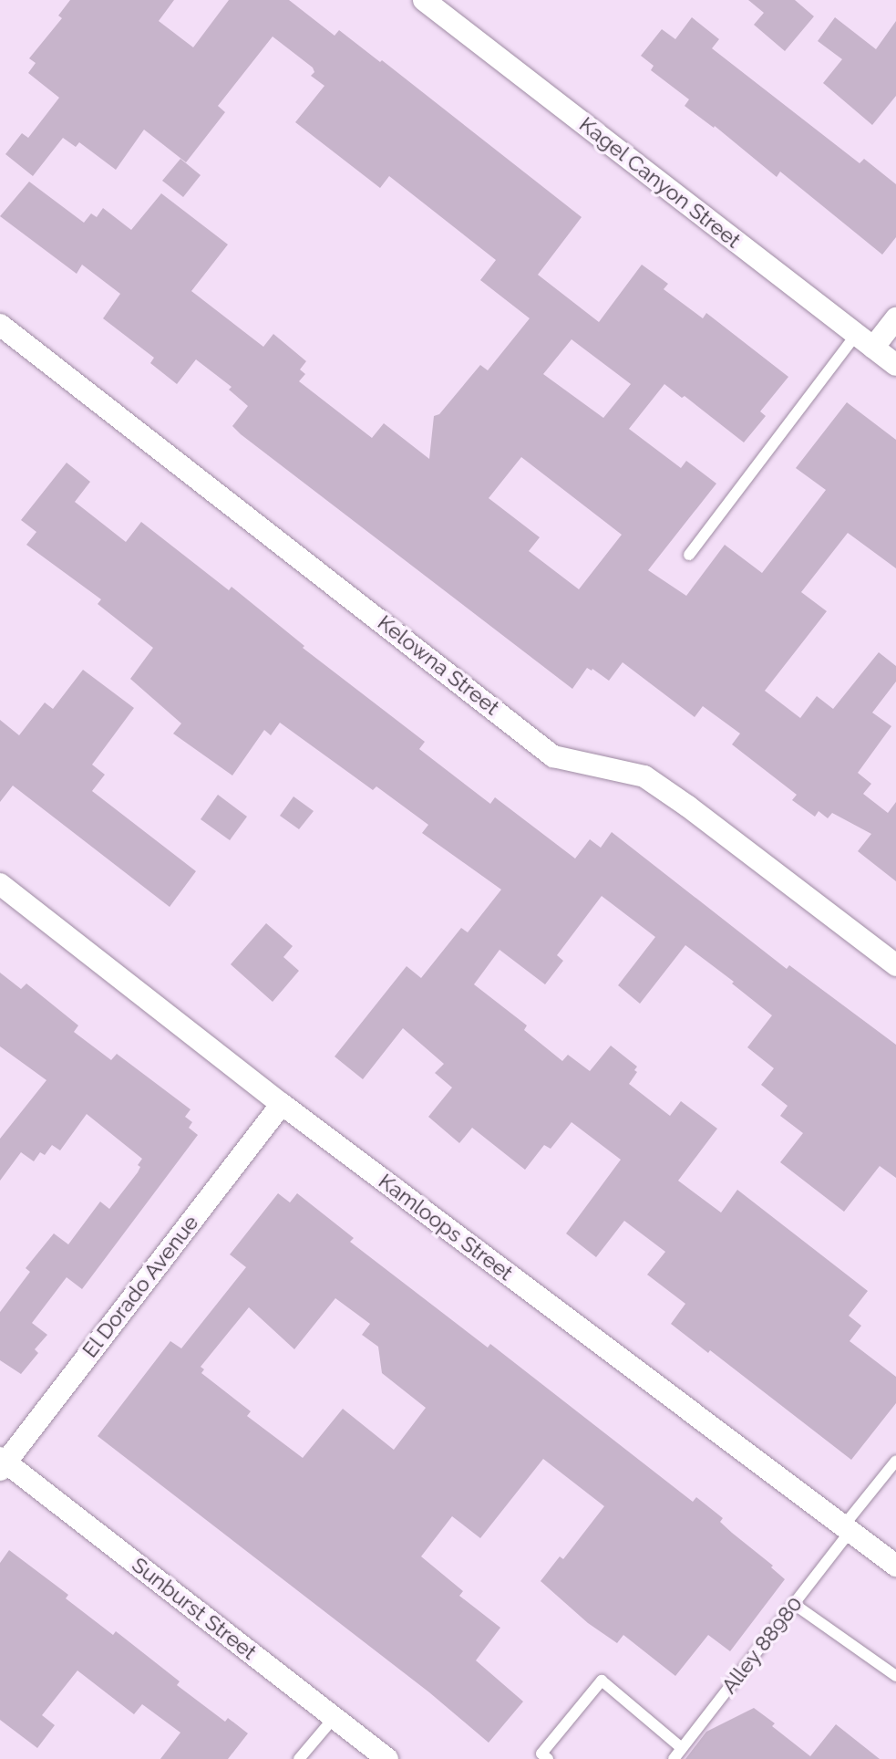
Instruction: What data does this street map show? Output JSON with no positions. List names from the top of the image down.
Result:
{
  "streets": {
    "street": [
      "Kagel Canyon Street",
      "Kelowna Street",
      "Kamloops Street",
      "El Dorado Avenue",
      "Sunburst Street"
    ],
    "lane": ["Alley 88980"]
  },
  "crossings": [
    ["Kamloops Street", "El Dorado Avenue"],
    ["Kamloops Street", "Alley 88980"],
    ["El Dorado Avenue", "Sunburst Street"]
  ]
}
